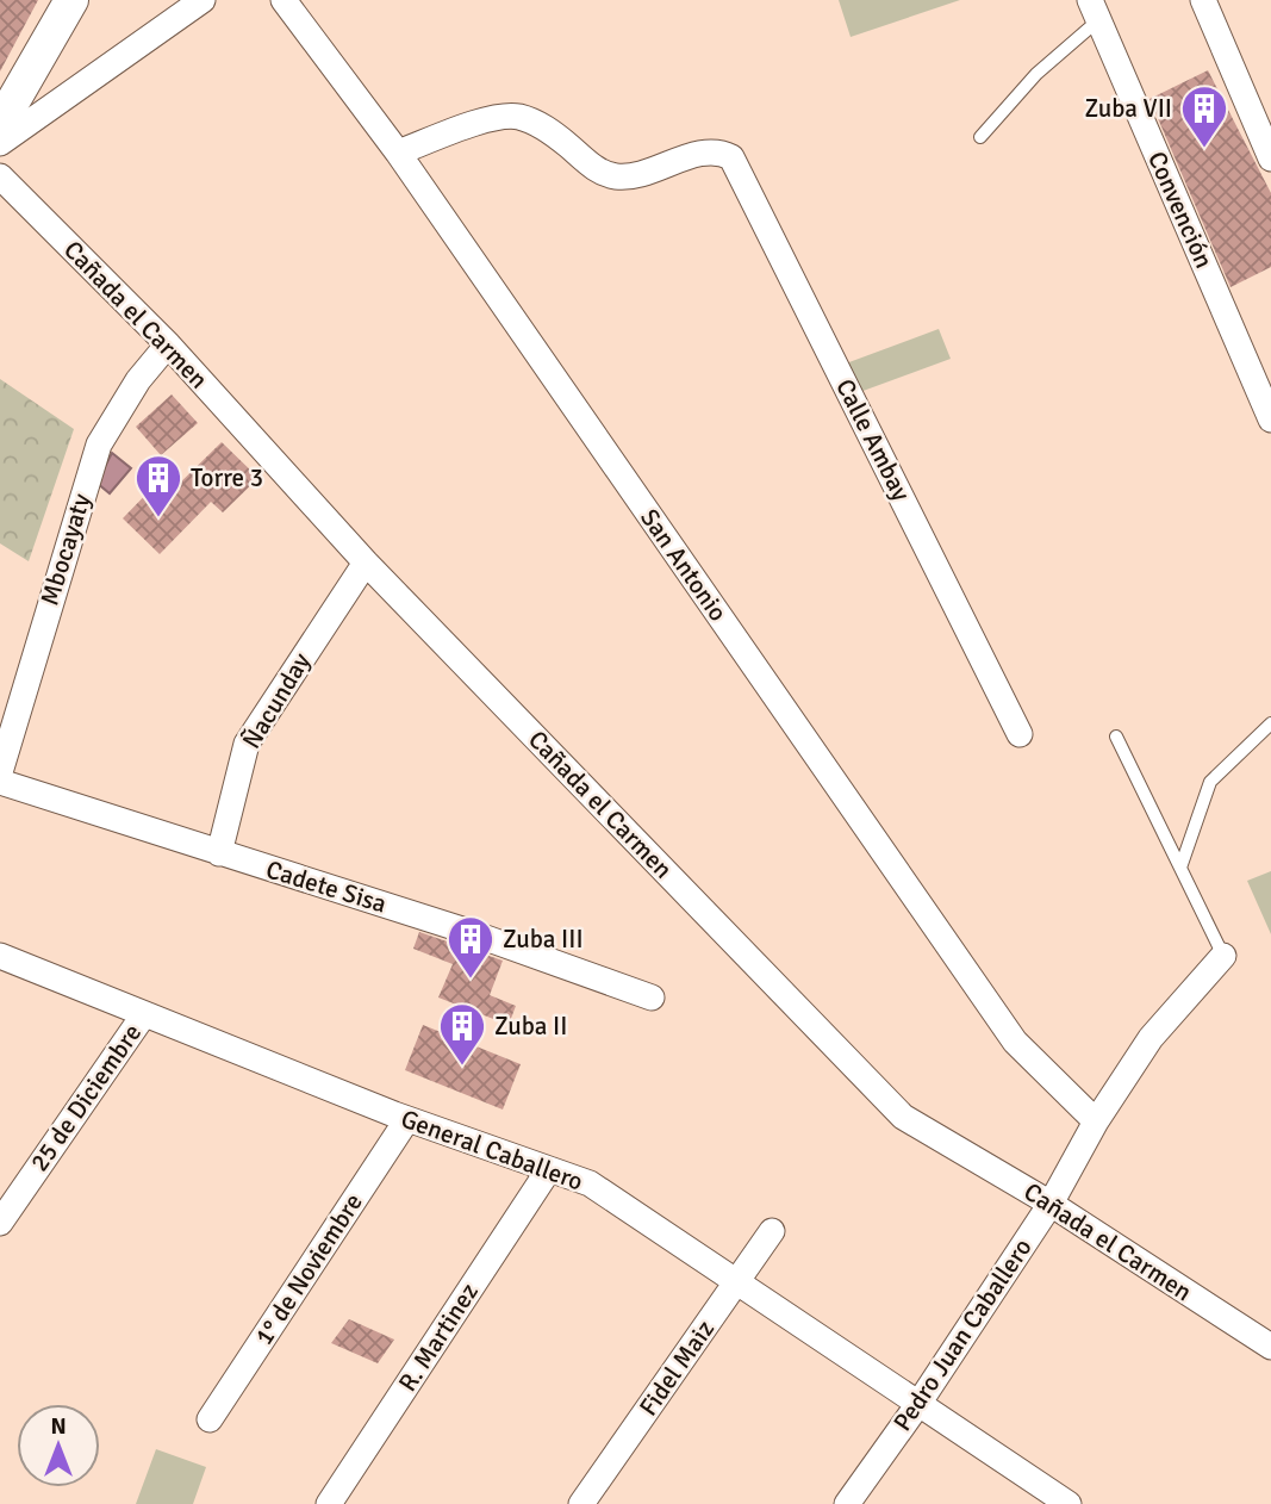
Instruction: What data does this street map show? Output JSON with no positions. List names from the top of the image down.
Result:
{
  "streets": {
    "street": [
      "Convención",
      "Cañada el Carmen",
      "Calle Ambay",
      "Mbocayaty",
      "San Antonio",
      "Ñacunday",
      "Cadete Sisa",
      "25 de Diciembre",
      "General Caballero",
      "1° de Noviembre",
      "Pedro Juan Caballero",
      "R. Martinez",
      "Fidel Maiz"
    ]
  },
  "crossings": [
    ["Cañada el Carmen", "Mbocayaty"],
    ["Cañada el Carmen", "Ñacunday"],
    ["Cañada el Carmen", "Pedro Juan Caballero"],
    ["Calle Ambay", "San Antonio"],
    ["San Antonio", "Pedro Juan Caballero"],
    ["Ñacunday", "Cadete Sisa"],
    ["25 de Diciembre", "General Caballero"],
    ["General Caballero", "1° de Noviembre"],
    ["General Caballero", "Pedro Juan Caballero"],
    ["General Caballero", "R. Martinez"],
    ["General Caballero", "Fidel Maiz"]
  ],
  "places": {
    "building": [
      "Zuba VII",
      "Torre 3",
      "Zuba III",
      "Zuba II"
    ]
  },
  "north": "top"
}
